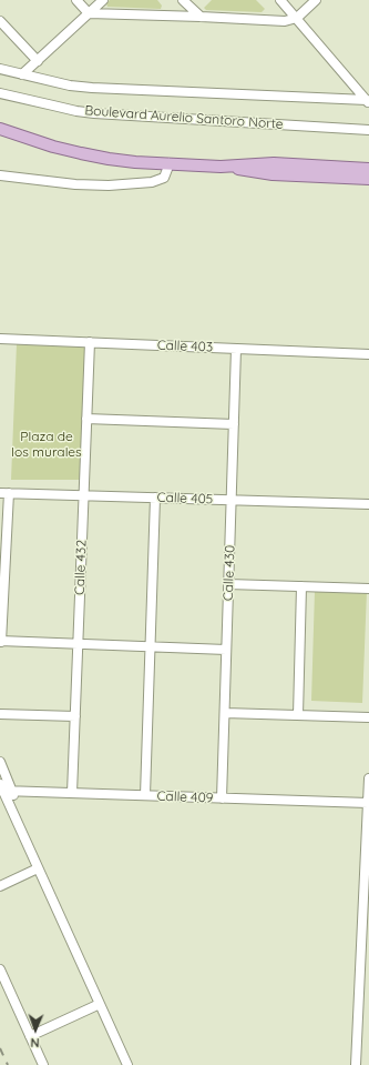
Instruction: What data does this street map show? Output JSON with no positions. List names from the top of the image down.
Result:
{
  "streets": {
    "street": [
      "Boulevard Aurelio Santoro Norte",
      "Calle 403",
      "Calle 405",
      "Calle 432",
      "Calle 430",
      "Calle 409"
    ]
  },
  "crossings": [
    ["Calle 403", "Calle 432"],
    ["Calle 403", "Calle 430"],
    ["Calle 405", "Calle 432"],
    ["Calle 405", "Calle 430"],
    ["Calle 432", "Calle 409"],
    ["Calle 430", "Calle 409"]
  ],
  "parks": ["Plaza de los murales"],
  "north": "bottom"
}
